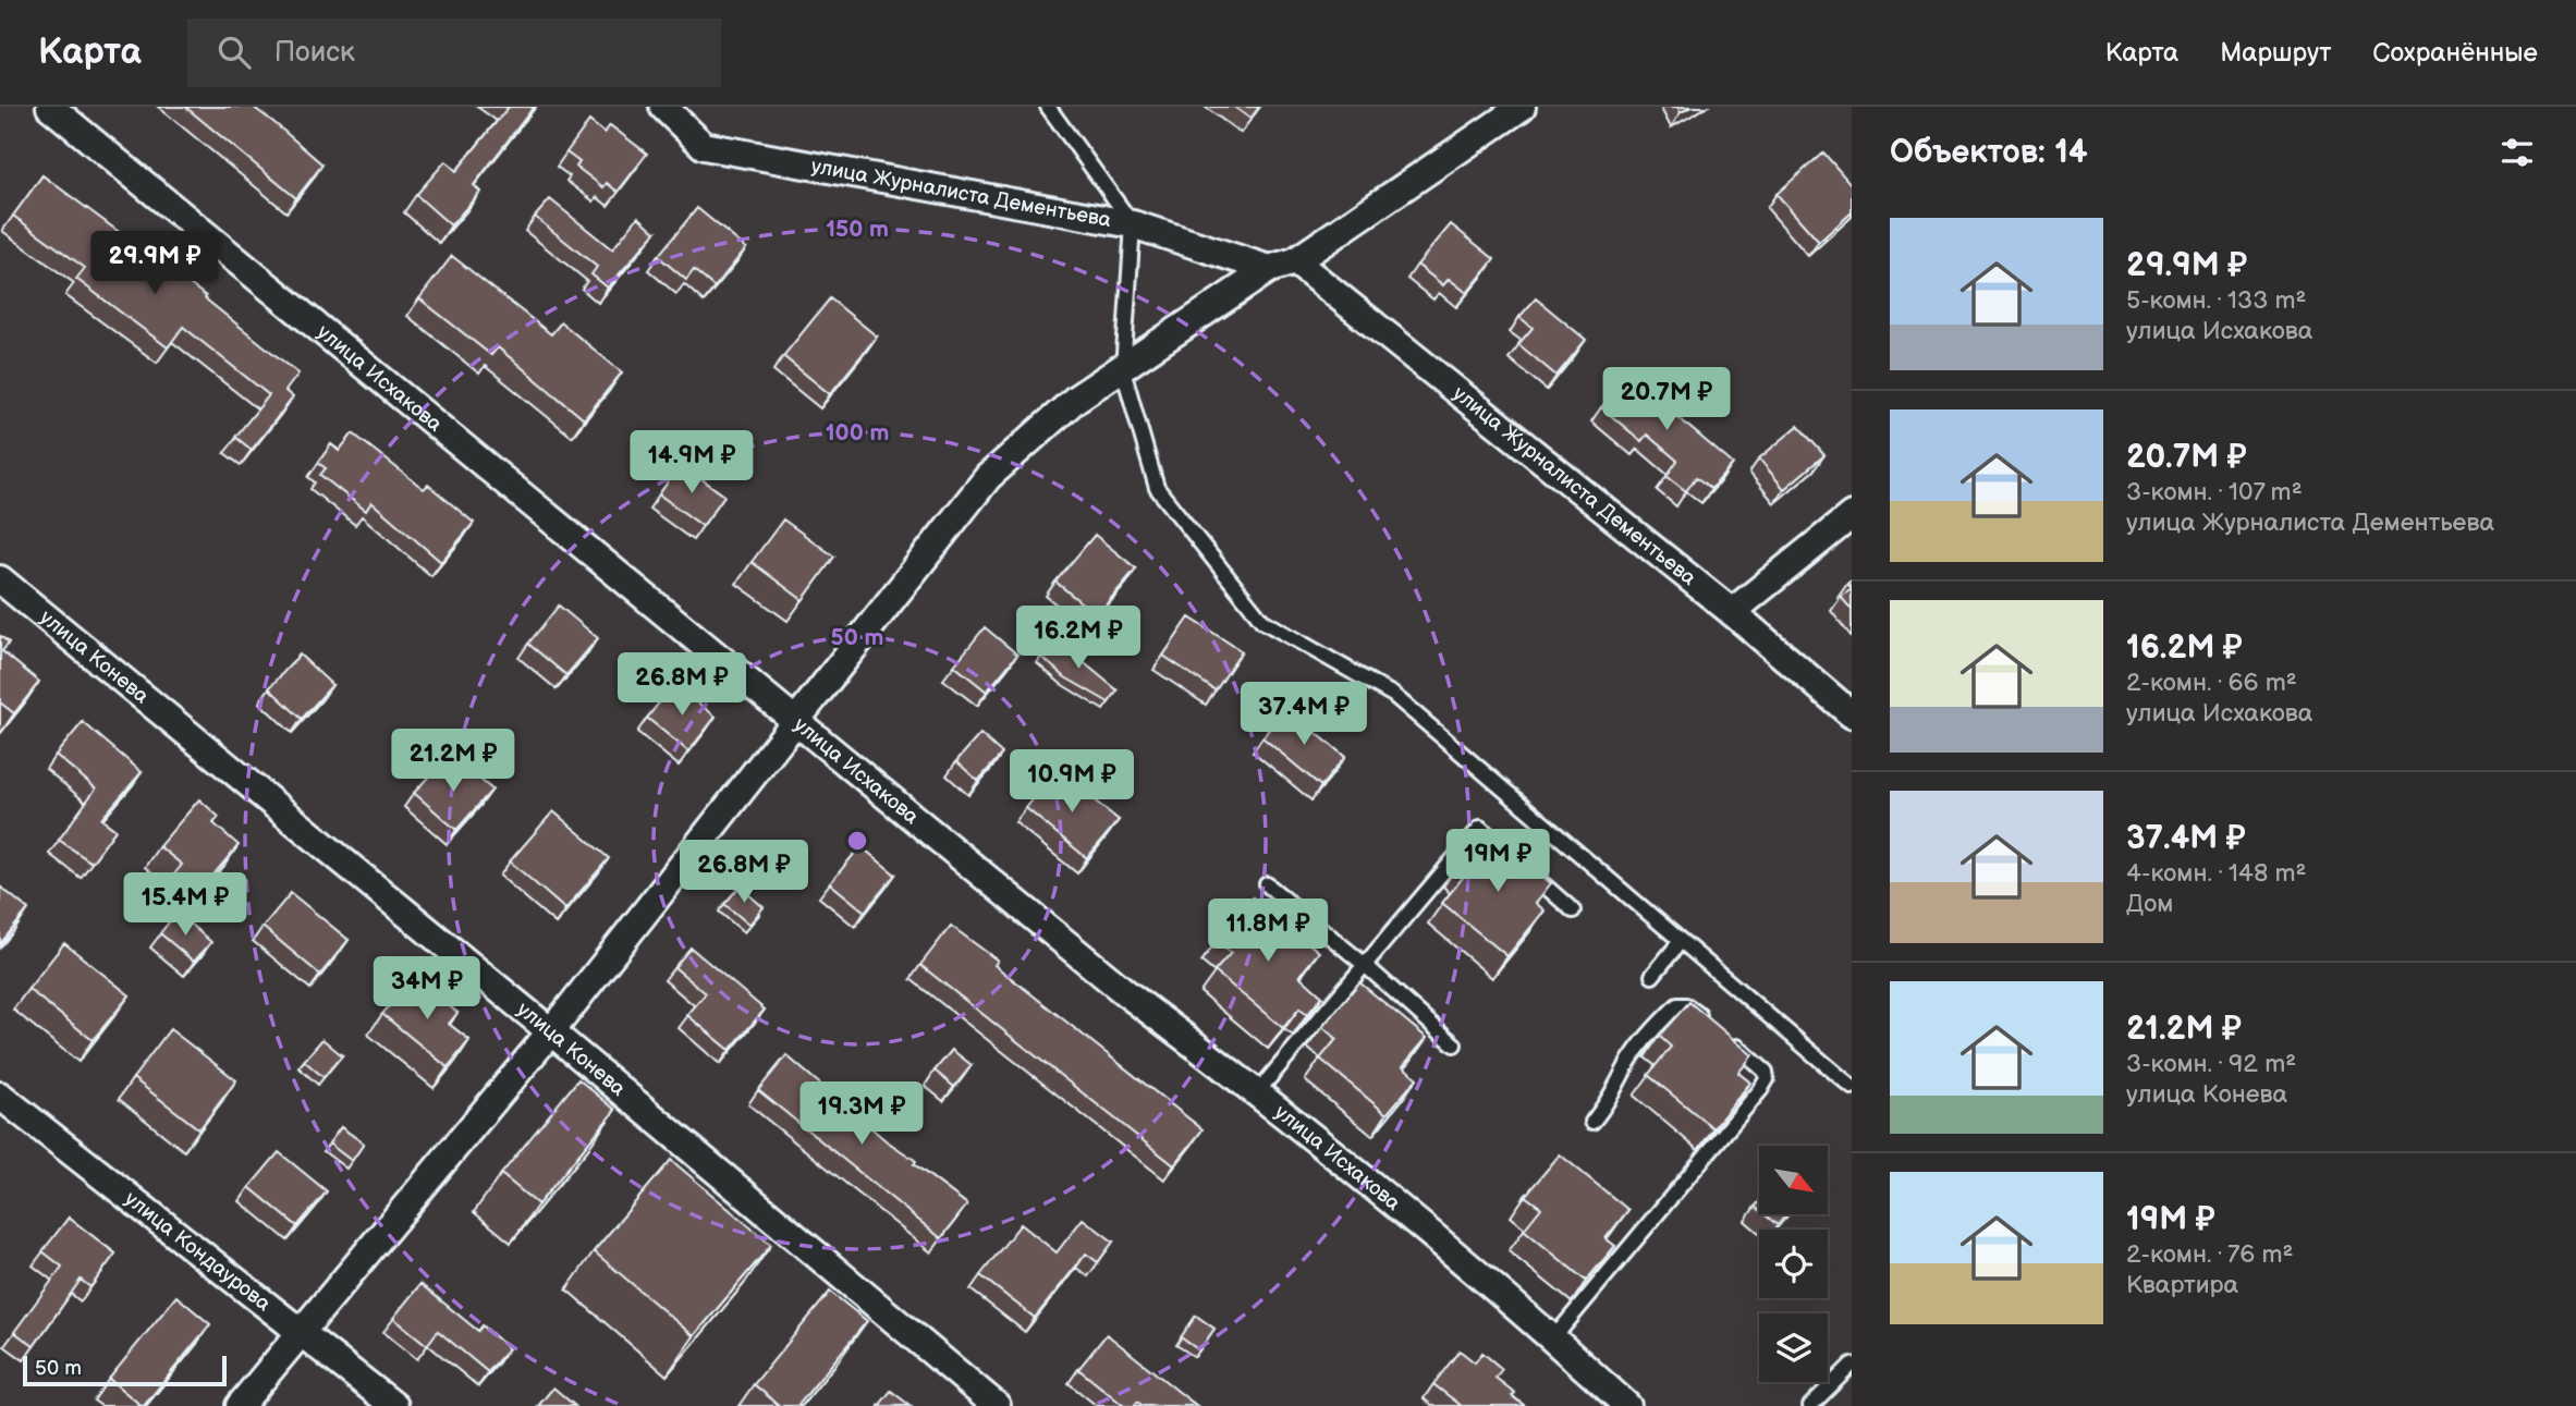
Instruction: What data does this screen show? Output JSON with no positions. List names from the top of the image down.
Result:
{
  "streets": {
    "street": [
      "улица Журналиста Дементьева",
      "улица Исхакова",
      "улица Конева",
      "улица Кондаурова"
    ]
  },
  "scale_bar": "50 m",
  "north": "bottom right",
  "page": {
    "header": "Карта",
    "search": "Поиск",
    "nav": ["Карта", "Маршрут", "Сохранённые"],
    "heading": "Объектов: 14",
    "list": [
      {
        "name": "29.9M ₽",
        "note": "5-комн. · 133 m² · улица Исхакова"
      },
      {
        "name": "20.7M ₽",
        "note": "3-комн. · 107 m² · улица Журналиста Дементьева"
      },
      {
        "name": "16.2M ₽",
        "note": "2-комн. · 66 m² · улица Исхакова"
      },
      {
        "name": "37.4M ₽",
        "note": "4-комн. · 148 m² · Дом"
      },
      {
        "name": "21.2M ₽",
        "note": "3-комн. · 92 m² · улица Конева"
      },
      {
        "name": "19M ₽",
        "note": "2-комн. · 76 m² · Квартира"
      }
    ],
    "price": [
      "29.9M ₽",
      "20.7M ₽",
      "14.9M ₽",
      "16.2M ₽",
      "26.8M ₽",
      "37.4M ₽",
      "21.2M ₽",
      "10.9M ₽",
      "19M ₽",
      "26.8M ₽",
      "15.4M ₽",
      "11.8M ₽",
      "34M ₽",
      "19.3M ₽"
    ],
    "scale": "50 m"
  },
  "rings": ["150 m", "100 m", "50 m"]
}
